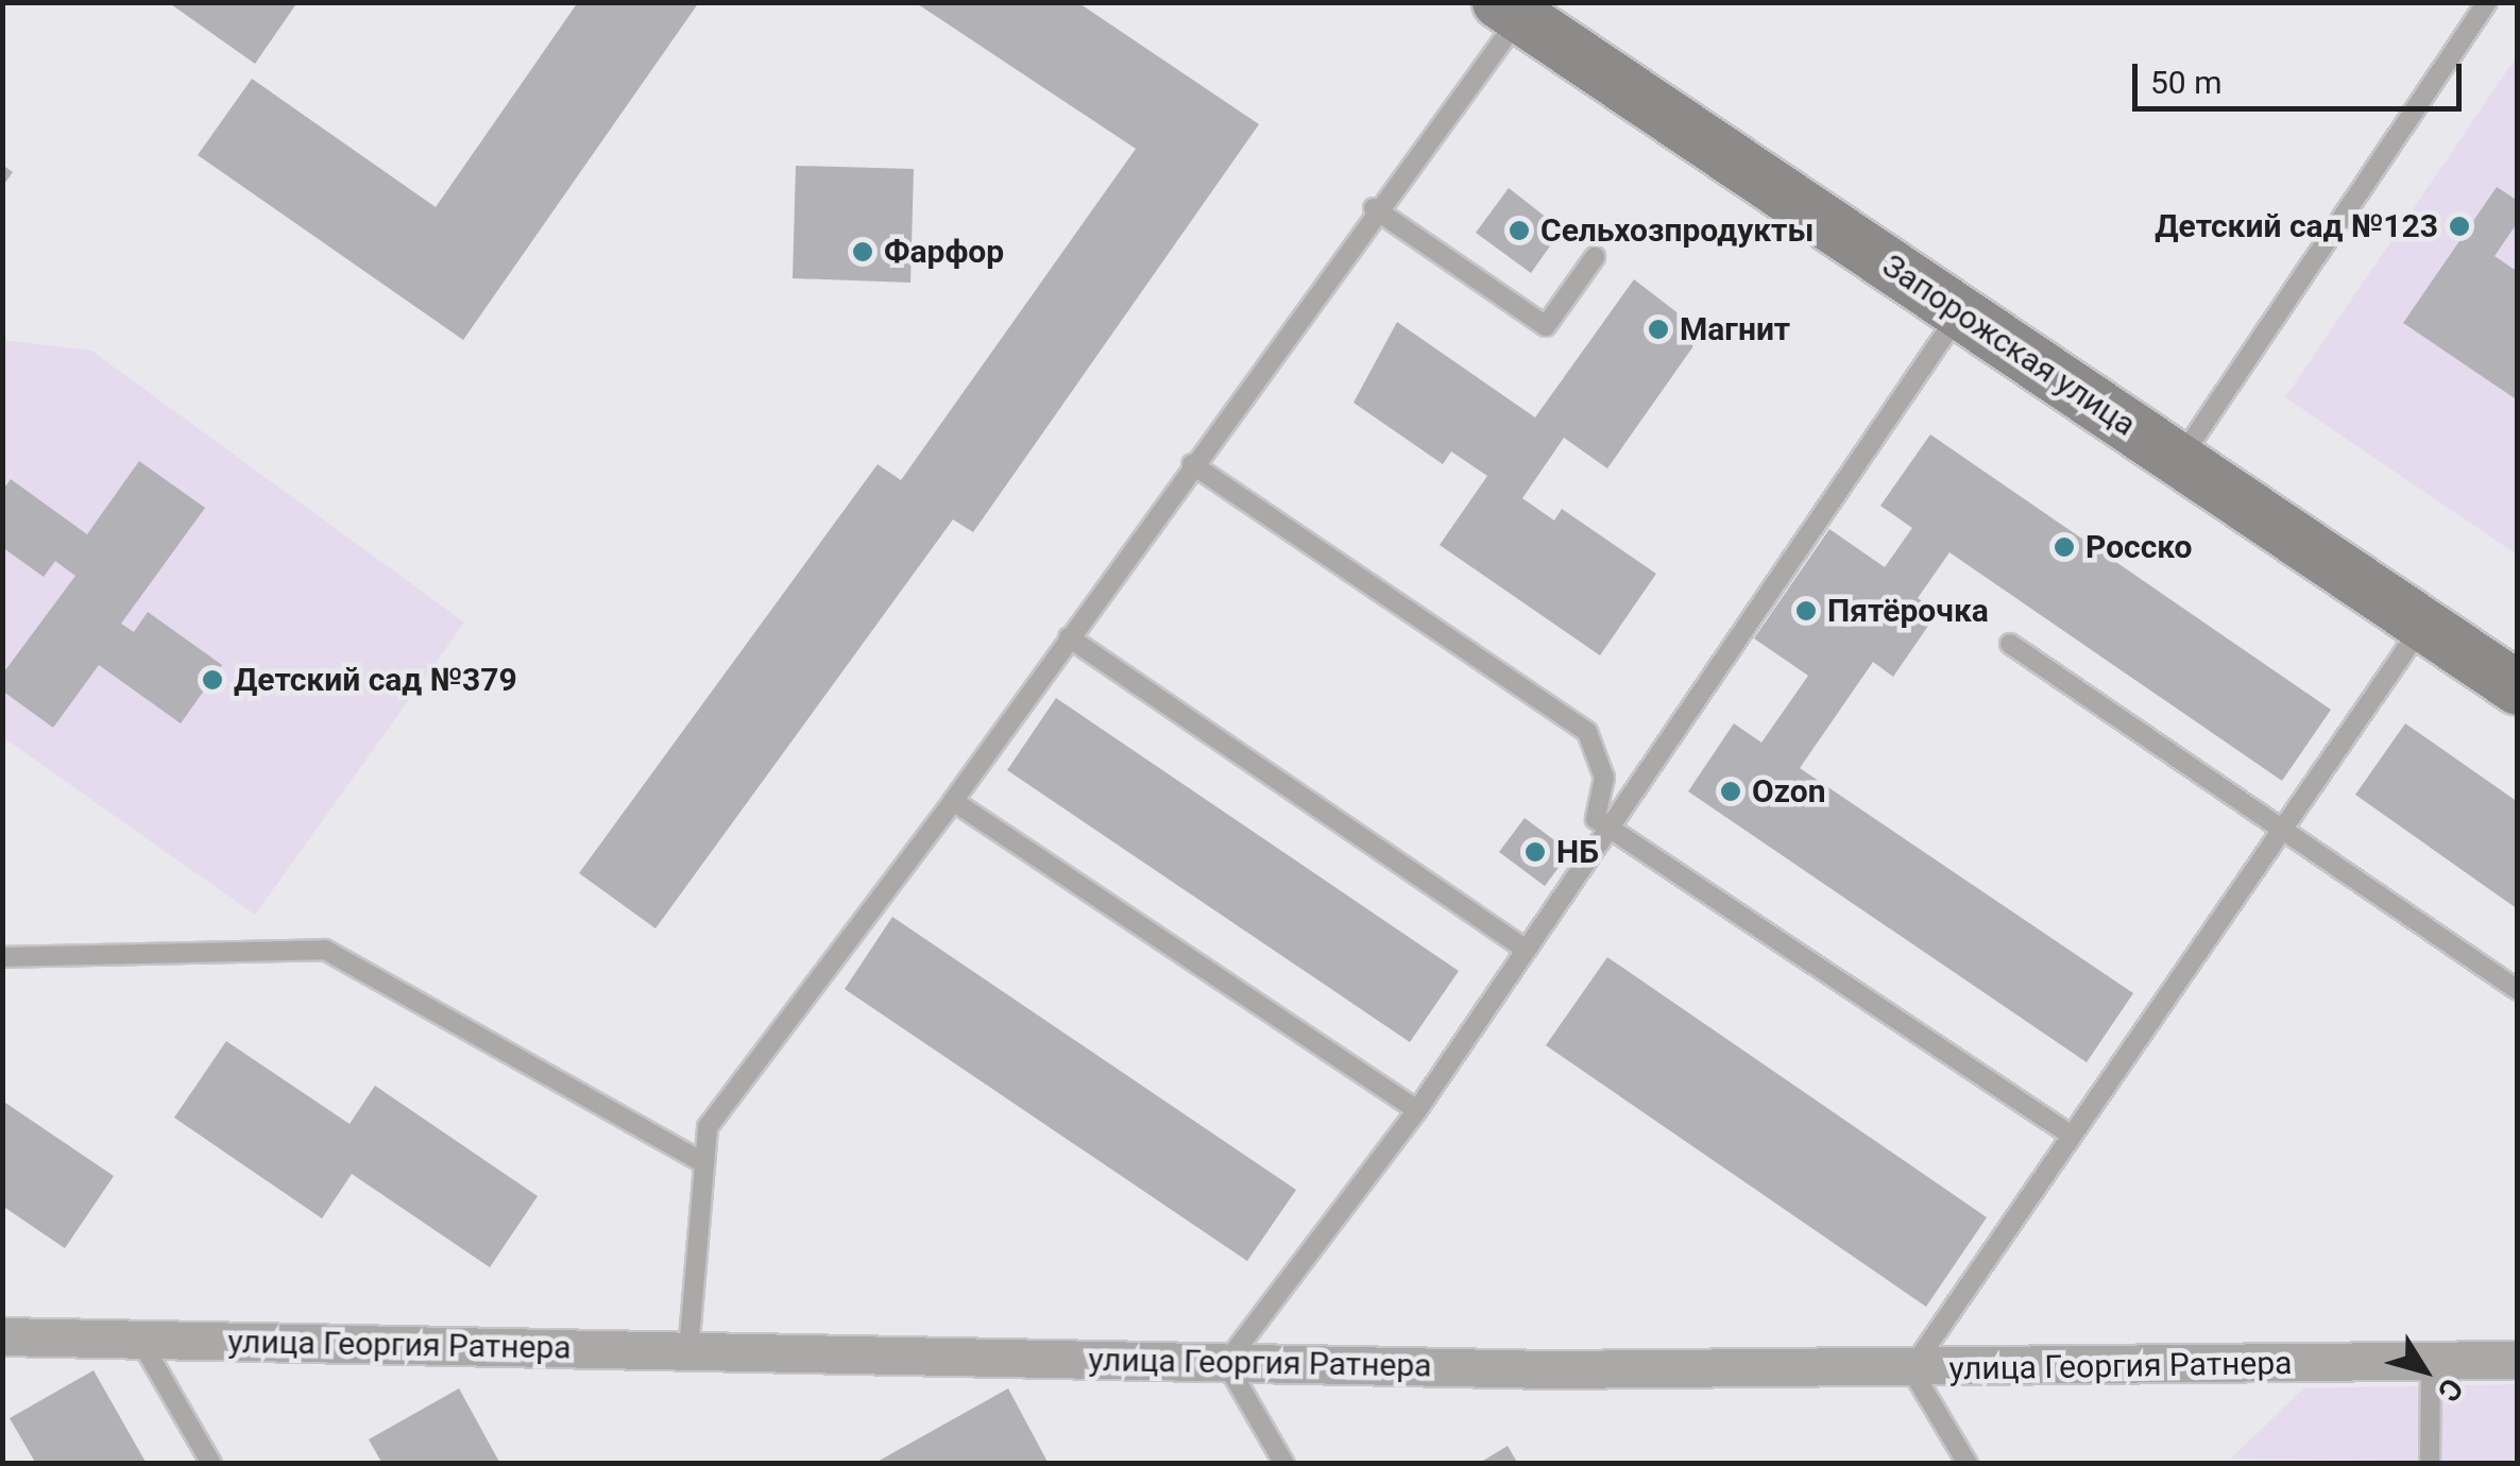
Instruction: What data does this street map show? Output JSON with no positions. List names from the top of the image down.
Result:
{
  "streets": {
    "street": ["Запорожская улица", "улица Георгия Ратнера"]
  },
  "places": [
    "Детский сад №123",
    "Сельхозпродукты",
    "Фарфор",
    "Магнит",
    "Росско",
    "Пятёрочка",
    "Детский сад №379",
    "Ozon",
    "НБ"
  ],
  "scale_bar": "50 m",
  "north": "bottom right"
}
